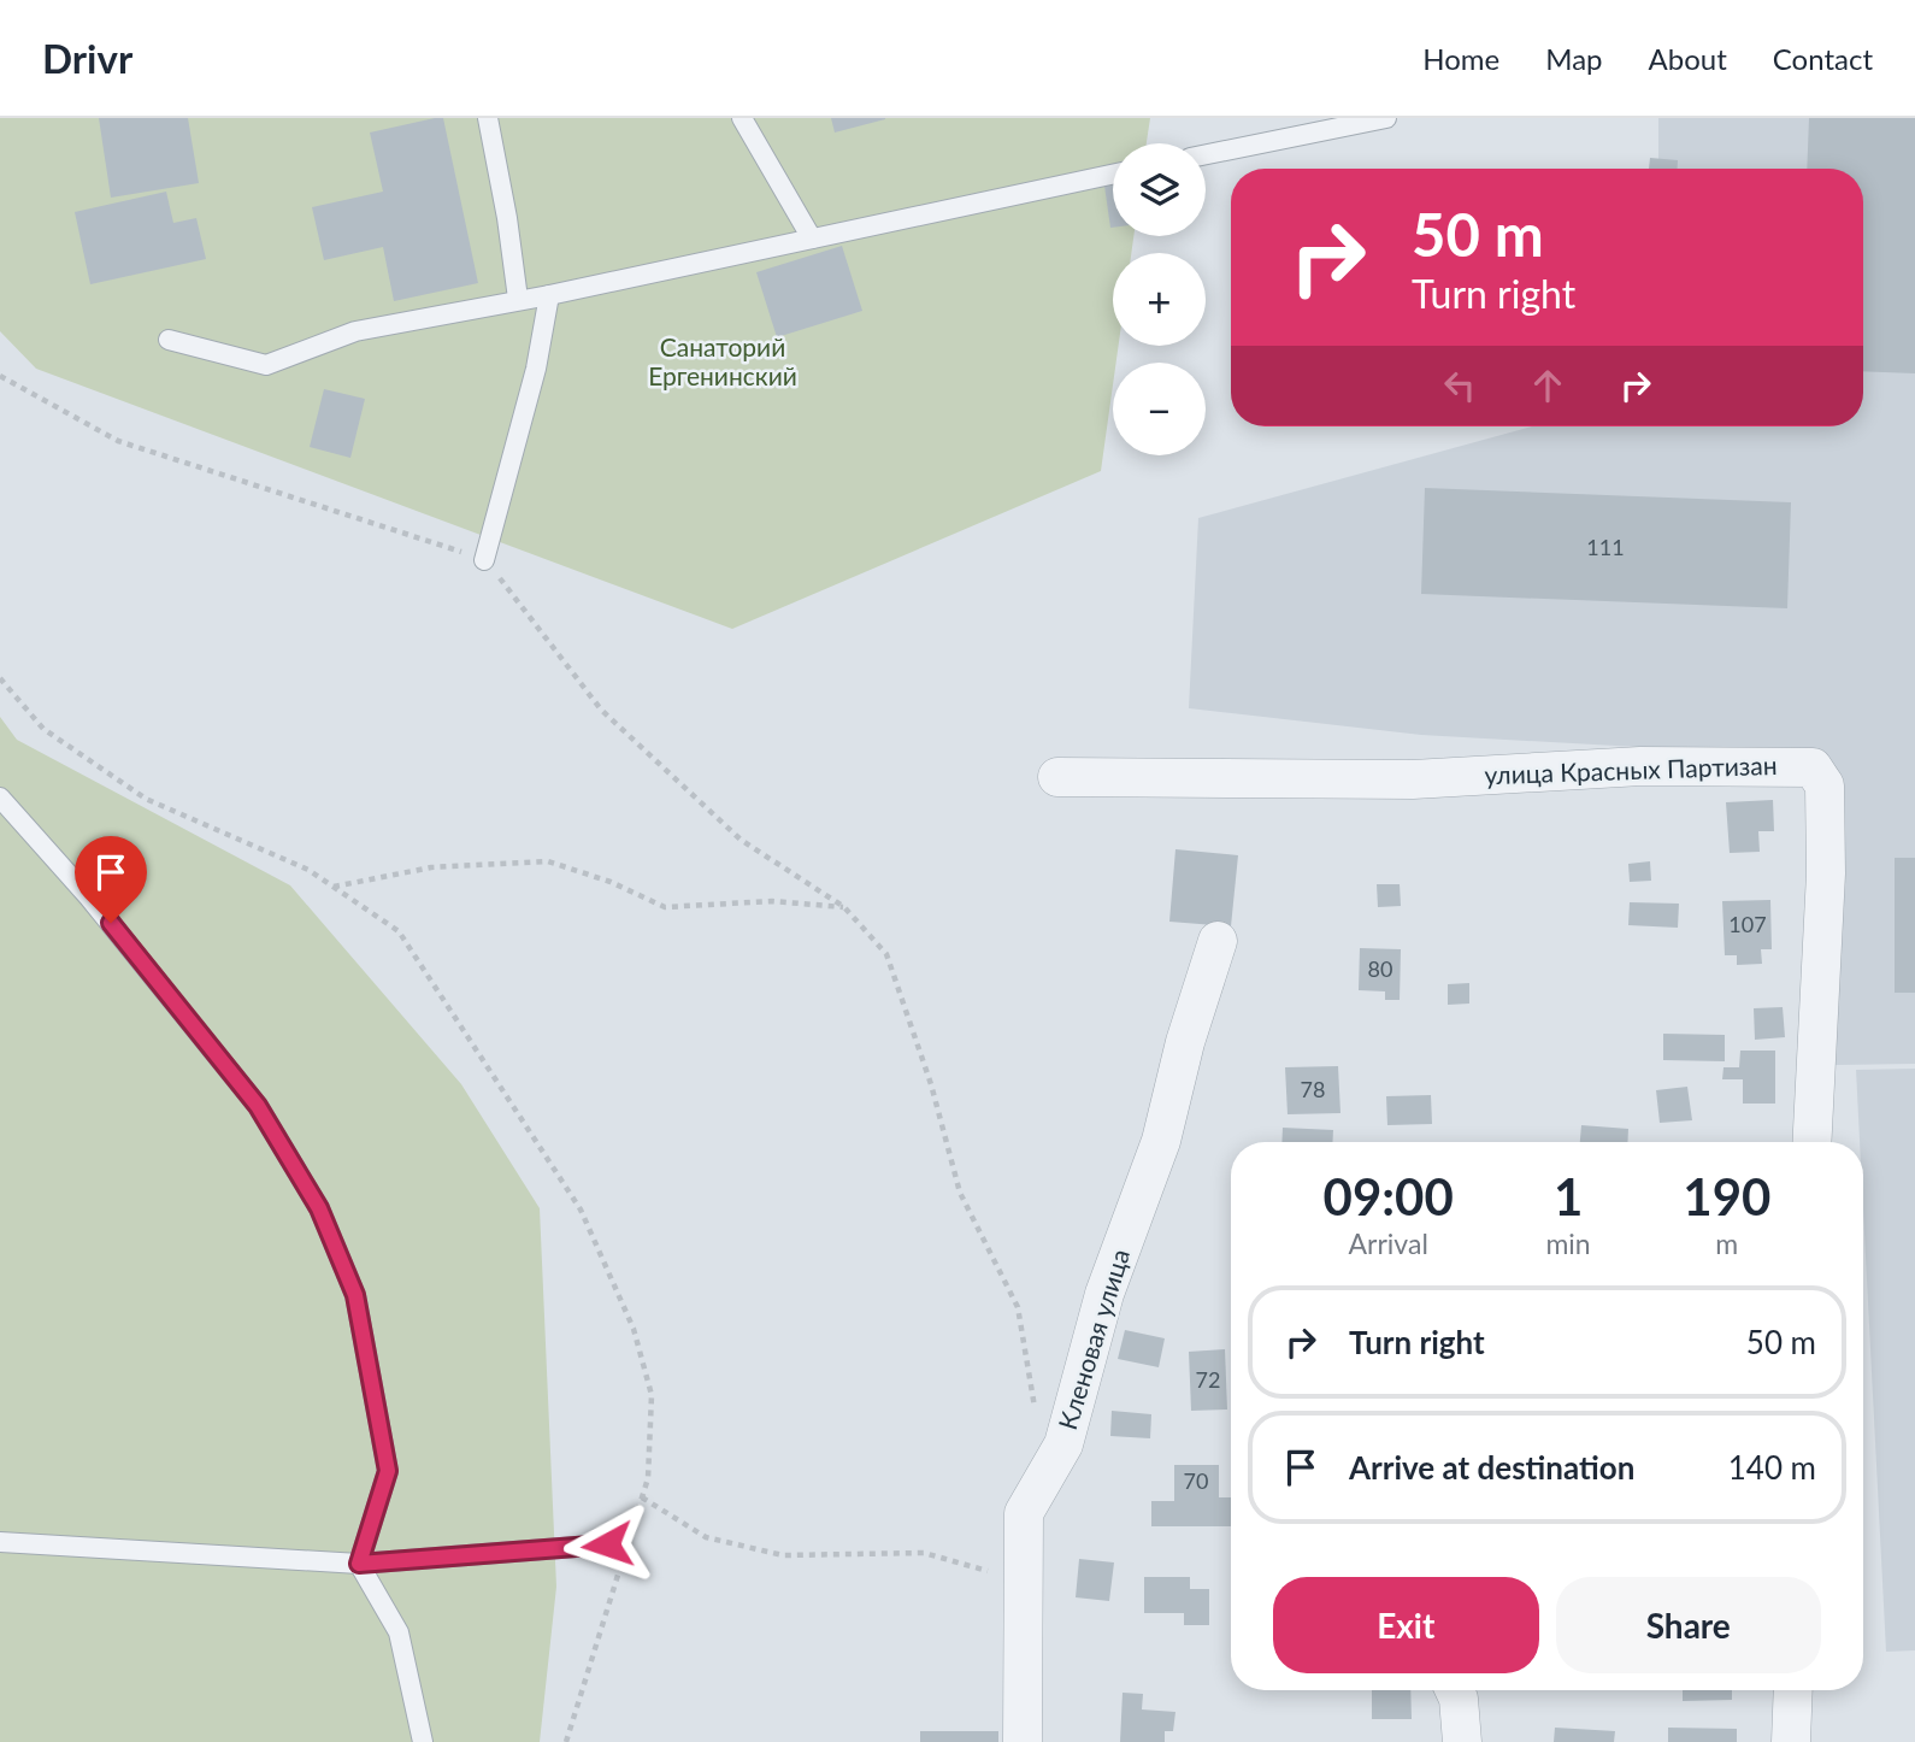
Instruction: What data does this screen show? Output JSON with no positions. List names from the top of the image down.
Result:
{
  "streets": {
    "street": ["улица Красных Партизан", "Кленовая улица"]
  },
  "parks": ["Санаторий Ергенинский"],
  "house_numbers": [
    "111",
    "107",
    "80",
    "78",
    "72",
    "70"
  ],
  "page": {
    "header": "Drivr",
    "nav": [
      "Home",
      "Map",
      "About",
      "Contact"
    ],
    "map_buttons": ["+", "−"],
    "turn": ["50 m", "Turn right"],
    "eta": [
      "09:00",
      "Arrival",
      "1",
      "min",
      "190",
      "m"
    ],
    "list": [
      {
        "name": "Turn right",
        "value": "50 m"
      },
      {
        "name": "Arrive at destination",
        "value": "140 m"
      }
    ],
    "buttons": ["Exit", "Share"]
  }
}
